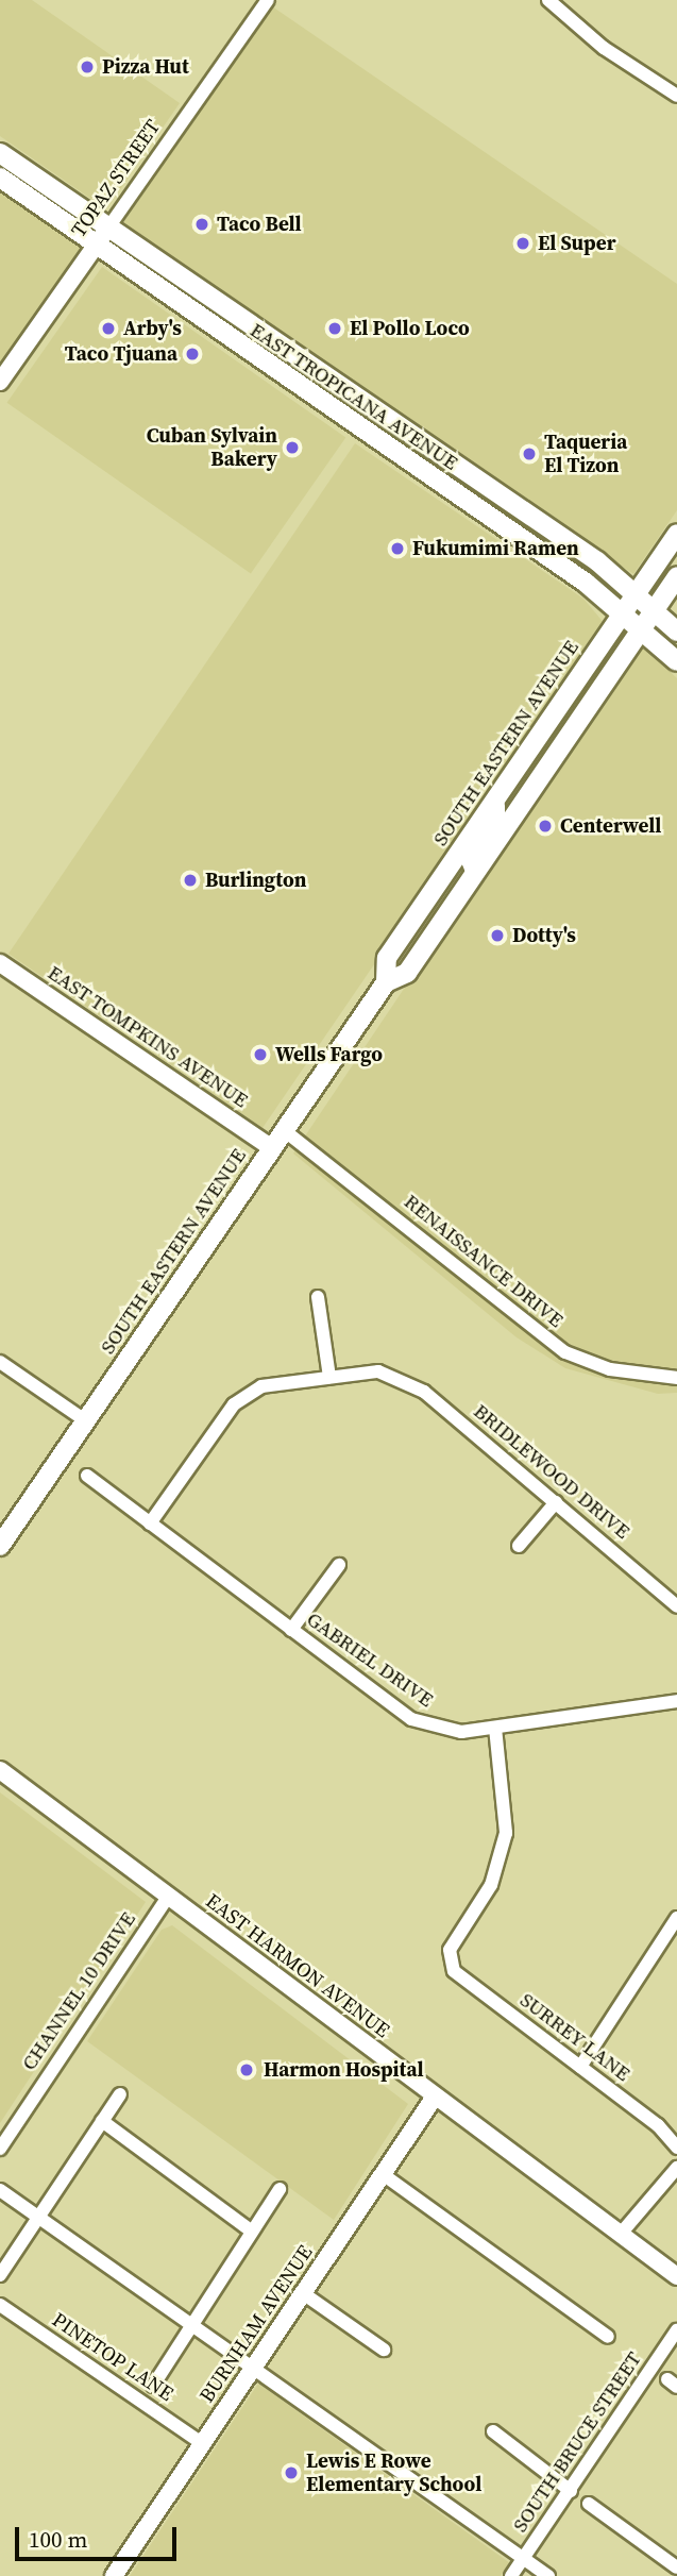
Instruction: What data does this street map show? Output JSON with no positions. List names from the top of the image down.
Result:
{
  "streets": {
    "main road": ["EAST TROPICANA AVENUE", "SOUTH EASTERN AVENUE"],
    "street": [
      "TOPAZ STREET",
      "EAST TOMPKINS AVENUE",
      "RENAISSANCE DRIVE",
      "BRIDLEWOOD DRIVE",
      "GABRIEL DRIVE",
      "EAST HARMON AVENUE",
      "CHANNEL 10 DRIVE",
      "SURREY LANE",
      "BURNHAM AVENUE",
      "PINETOP LANE",
      "SOUTH BRUCE STREET"
    ]
  },
  "crossings": [
    ["TOPAZ STREET", "EAST TROPICANA AVENUE"],
    ["EAST TROPICANA AVENUE", "SOUTH EASTERN AVENUE"],
    ["SOUTH EASTERN AVENUE", "EAST TOMPKINS AVENUE"],
    ["SOUTH EASTERN AVENUE", "RENAISSANCE DRIVE"],
    ["GABRIEL DRIVE", "SURREY LANE"],
    ["EAST HARMON AVENUE", "CHANNEL 10 DRIVE"],
    ["EAST HARMON AVENUE", "BURNHAM AVENUE"],
    ["BURNHAM AVENUE", "PINETOP LANE"]
  ],
  "places": [
    "Pizza Hut",
    "Taco Bell",
    "El Super",
    "Arby's",
    "El Pollo Loco",
    "Taco Tjuana",
    "Cuban Sylvain Bakery",
    "Taqueria El Tizon",
    "Fukumimi Ramen",
    "Centerwell",
    "Burlington",
    "Dotty's",
    "Wells Fargo",
    "Harmon Hospital",
    "Lewis E Rowe Elementary School"
  ],
  "scale_bar": "100 m"
}
